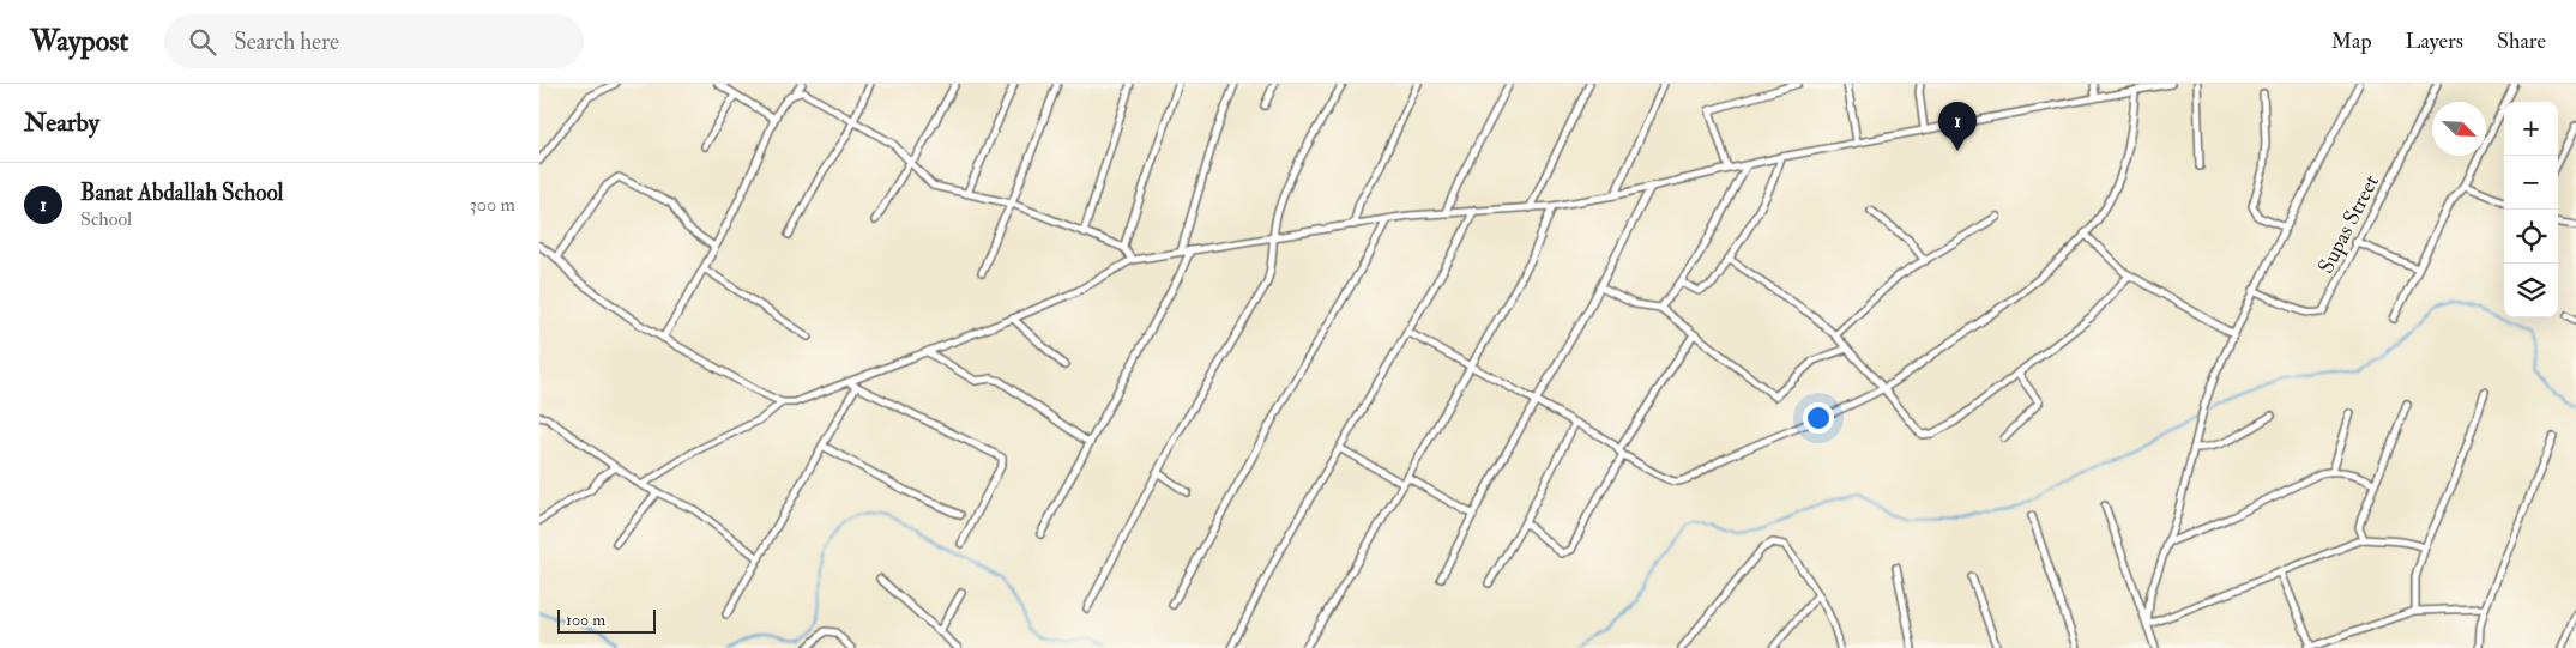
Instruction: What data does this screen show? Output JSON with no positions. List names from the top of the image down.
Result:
{
  "streets": {
    "street": ["Supas Street"]
  },
  "scale_bar": "100 m",
  "north": "bottom right",
  "page": {
    "header": "Waypost",
    "search": "Search here",
    "nav": ["Map", "Layers", "Share"],
    "heading": "Nearby",
    "map_buttons": ["+", "−"],
    "pins": "1",
    "list": [
      {
        "mark": "1",
        "name": "Banat Abdallah School",
        "note": "School",
        "value": "300 m"
      }
    ],
    "scale": "100 m"
  }
}
